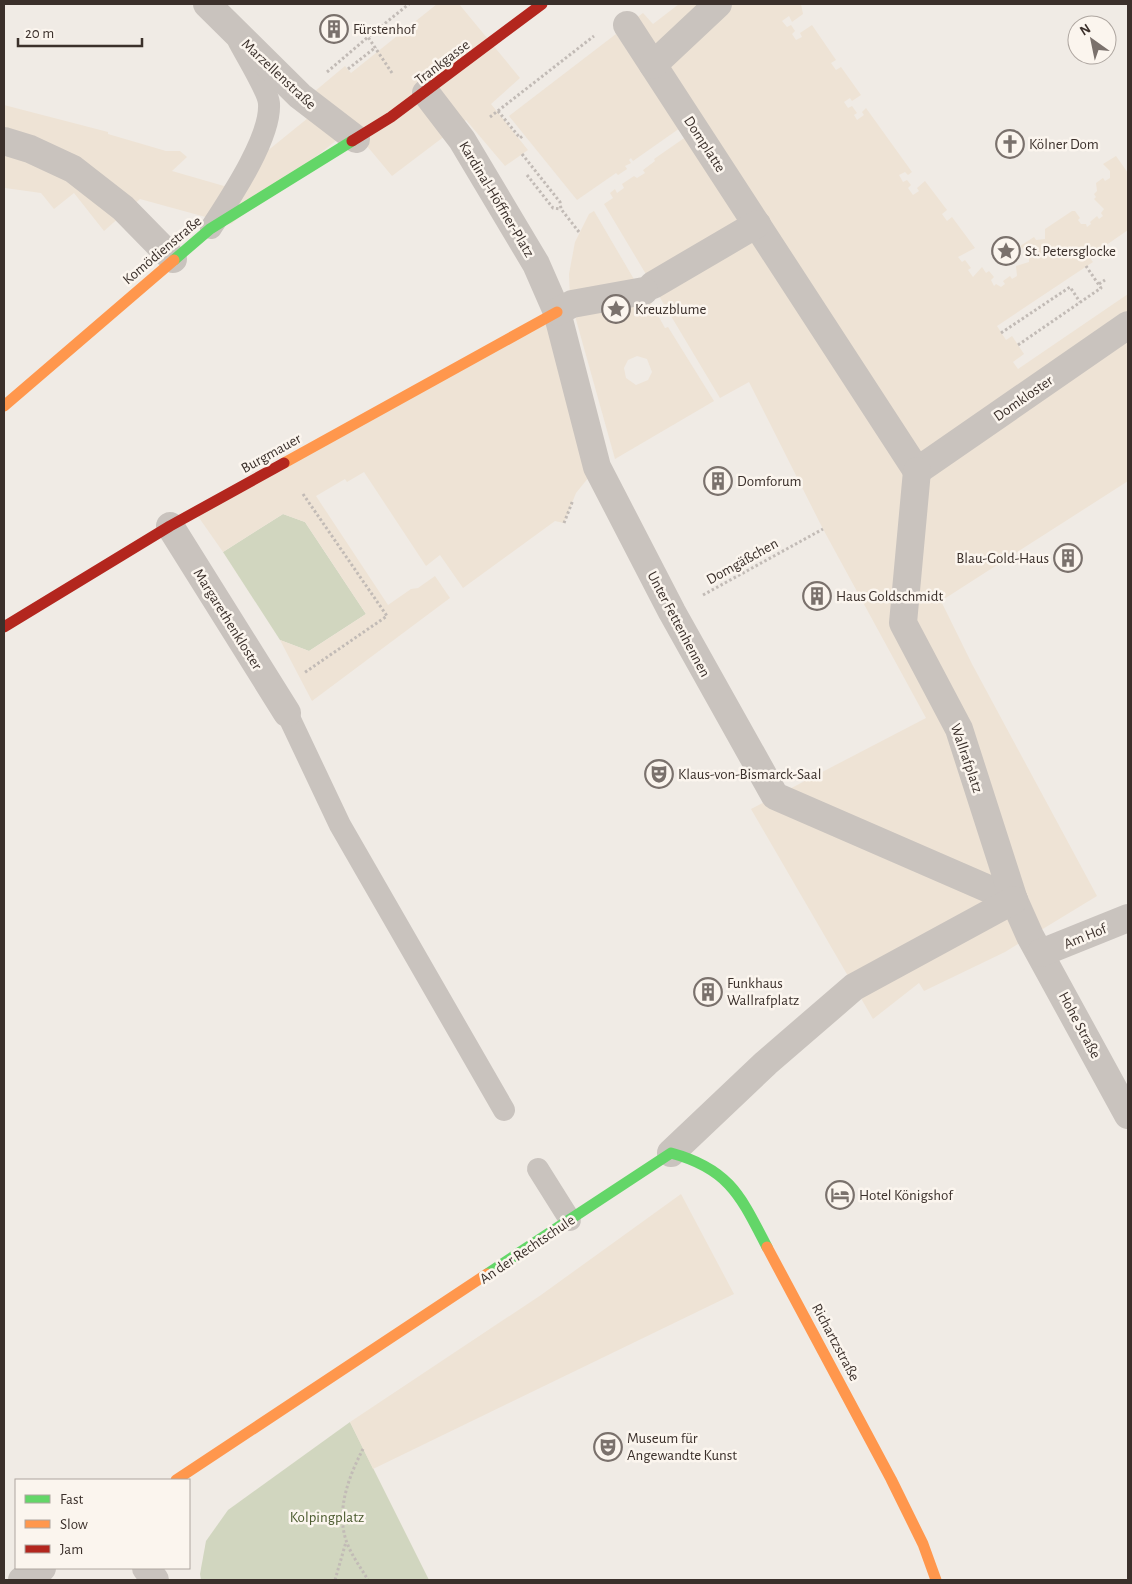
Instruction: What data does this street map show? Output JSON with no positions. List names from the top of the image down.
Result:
{
  "streets": {
    "street": [
      "Trankgasse",
      "Marzellenstraße",
      "Domplatte",
      "Kardinal-Höffner-Platz",
      "Komödienstraße",
      "Domkloster",
      "Burgmauer",
      "Margarethenkloster",
      "Unter Fettenhennen",
      "Wallrafplatz",
      "Am Hof",
      "Hohe Straße",
      "An der Rechtschule",
      "Richartzstraße"
    ],
    "path": ["Domgäßchen"]
  },
  "crossings": [
    ["Trankgasse", "Marzellenstraße"],
    ["Trankgasse", "Kardinal-Höffner-Platz"],
    ["Trankgasse", "Komödienstraße"],
    ["Marzellenstraße", "Komödienstraße"],
    ["Domplatte", "Domkloster"],
    ["Domplatte", "Wallrafplatz"],
    ["Kardinal-Höffner-Platz", "Burgmauer"],
    ["Kardinal-Höffner-Platz", "Unter Fettenhennen"],
    ["Domkloster", "Wallrafplatz"],
    ["Burgmauer", "Margarethenkloster"],
    ["Domgäßchen", "Unter Fettenhennen"],
    ["Unter Fettenhennen", "Wallrafplatz"],
    ["Unter Fettenhennen", "An der Rechtschule"],
    ["Wallrafplatz", "Am Hof"],
    ["Wallrafplatz", "Hohe Straße"],
    ["Wallrafplatz", "An der Rechtschule"],
    ["Am Hof", "Hohe Straße"],
    ["An der Rechtschule", "Richartzstraße"]
  ],
  "parks": ["Kolpingplatz"],
  "places": {
    "building": [
      "Fürstenhof",
      "Domforum",
      "Blau-Gold-Haus",
      "Haus Goldschmidt",
      "Funkhaus Wallrafplatz"
    ],
    "church": ["Kölner Dom"],
    "place": ["St. Petersglocke", "Kreuzblume"],
    "theatre": ["Klaus-von-Bismarck-Saal", "Museum für Angewandte Kunst"],
    "hotel": ["Hotel Königshof"]
  },
  "legend": ["Fast", "Slow", "Jam"],
  "scale_bar": "20 m",
  "north": "top left"
}
